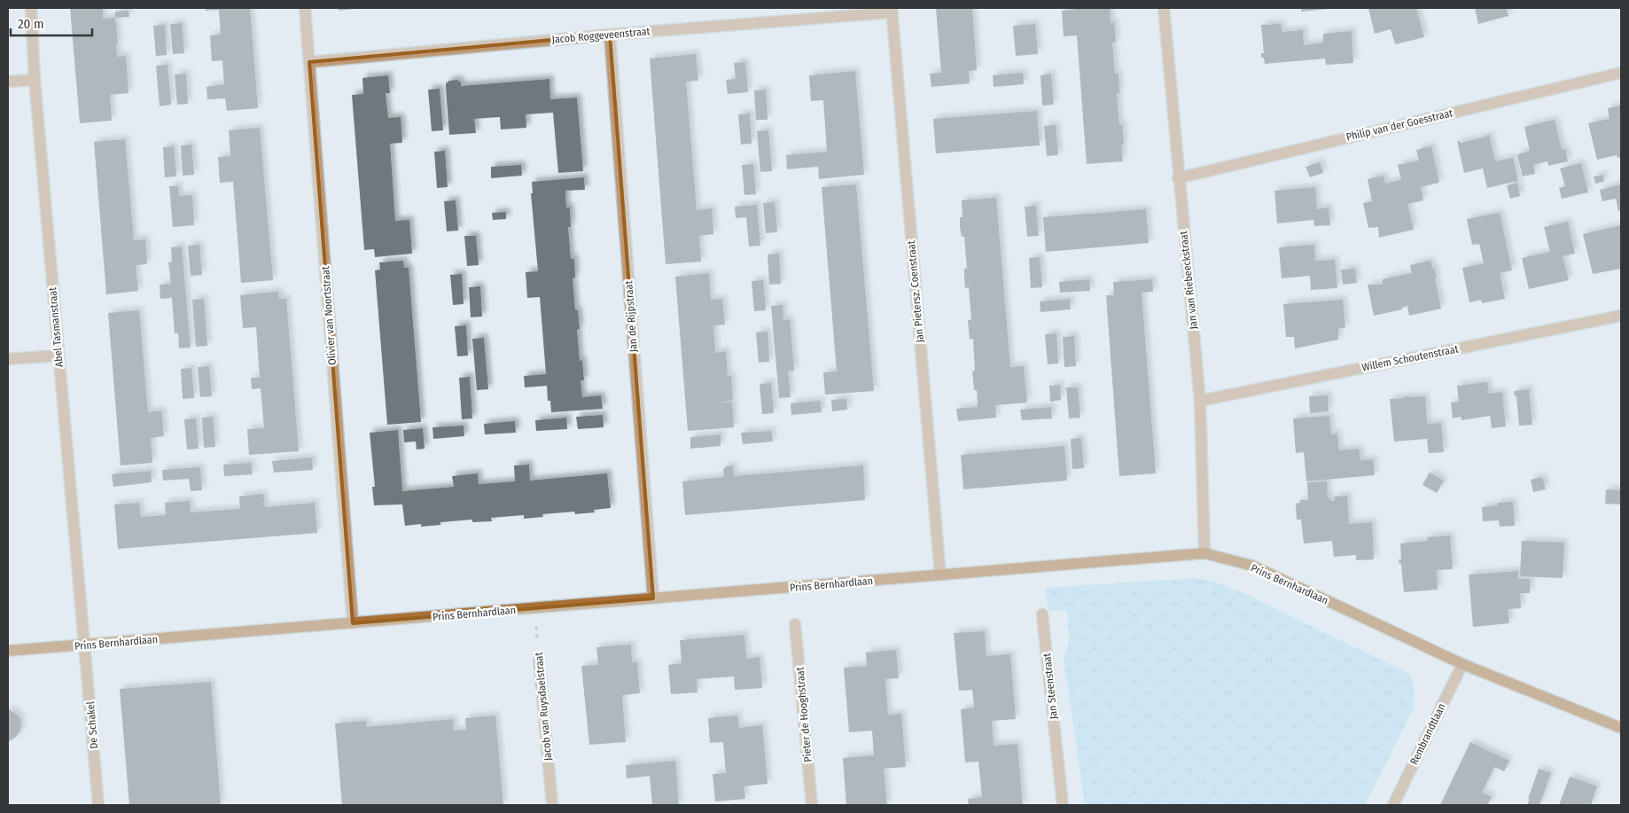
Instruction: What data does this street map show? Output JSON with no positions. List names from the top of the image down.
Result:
{
  "streets": {
    "street": [
      "Jacob Roggeveenstraat",
      "Philip van der Goesstraat",
      "Jan van Riebeeckstraat",
      "Jan Pietersz. Coenstraat",
      "Olivier van Noortstraat",
      "Jan de Rijpstraat",
      "Abel Tasmanstraat",
      "Willem Schoutenstraat",
      "Prins Bernhardlaan",
      "Jan Steenstraat",
      "Jacob van Ruysdaelstraat",
      "Pieter de Hooghstraat",
      "De Schakel",
      "Rembrandtlaan"
    ]
  },
  "crossings": [
    ["Jacob Roggeveenstraat", "Jan Pietersz. Coenstraat"],
    ["Jacob Roggeveenstraat", "Olivier van Noortstraat"],
    ["Jacob Roggeveenstraat", "Jan de Rijpstraat"],
    ["Philip van der Goesstraat", "Jan van Riebeeckstraat"],
    ["Jan van Riebeeckstraat", "Willem Schoutenstraat"],
    ["Jan van Riebeeckstraat", "Prins Bernhardlaan"],
    ["Jan Pietersz. Coenstraat", "Prins Bernhardlaan"],
    ["Olivier van Noortstraat", "Prins Bernhardlaan"],
    ["Jan de Rijpstraat", "Prins Bernhardlaan"],
    ["Abel Tasmanstraat", "Prins Bernhardlaan"],
    ["Abel Tasmanstraat", "De Schakel"],
    ["Prins Bernhardlaan", "Jacob van Ruysdaelstraat"],
    ["Prins Bernhardlaan", "De Schakel"],
    ["Prins Bernhardlaan", "Rembrandtlaan"]
  ],
  "scale_bar": "20 m"
}
